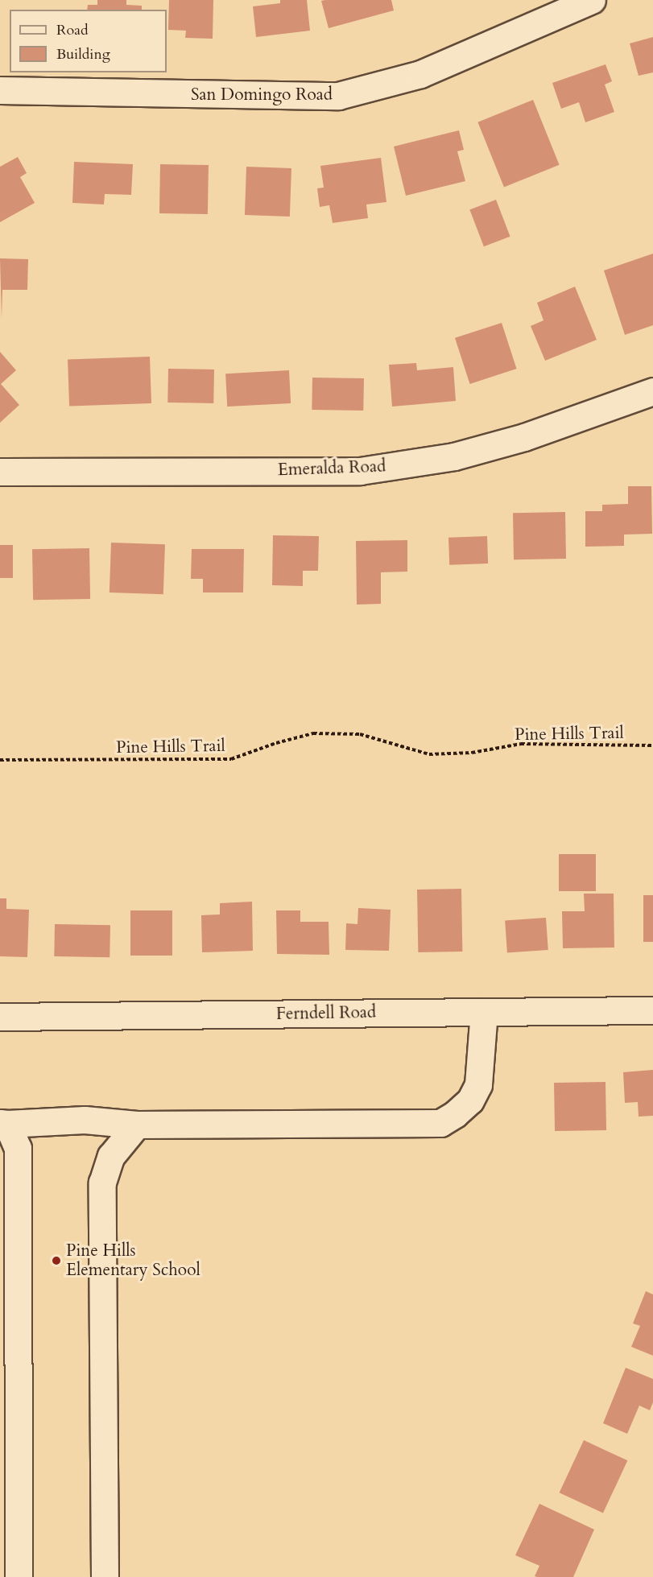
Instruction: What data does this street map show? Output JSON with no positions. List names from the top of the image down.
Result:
{
  "streets": {
    "street": ["San Domingo Road", "Emeralda Road", "Ferndell Road"],
    "path": ["Pine Hills Trail"]
  },
  "places": ["Pine Hills Elementary School"],
  "legend": ["Road", "Building"]
}
